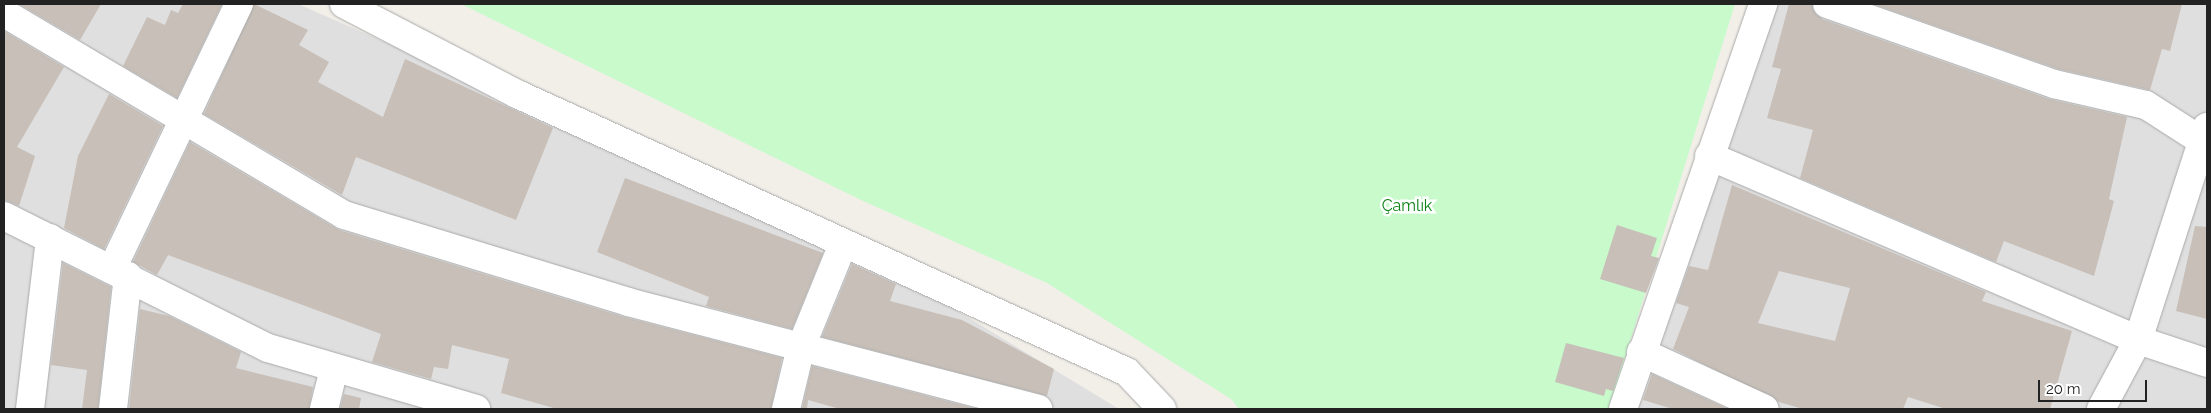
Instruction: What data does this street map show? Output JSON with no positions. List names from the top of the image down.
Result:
{
  "parks": ["Çamlık"],
  "scale_bar": "20 m"
}
